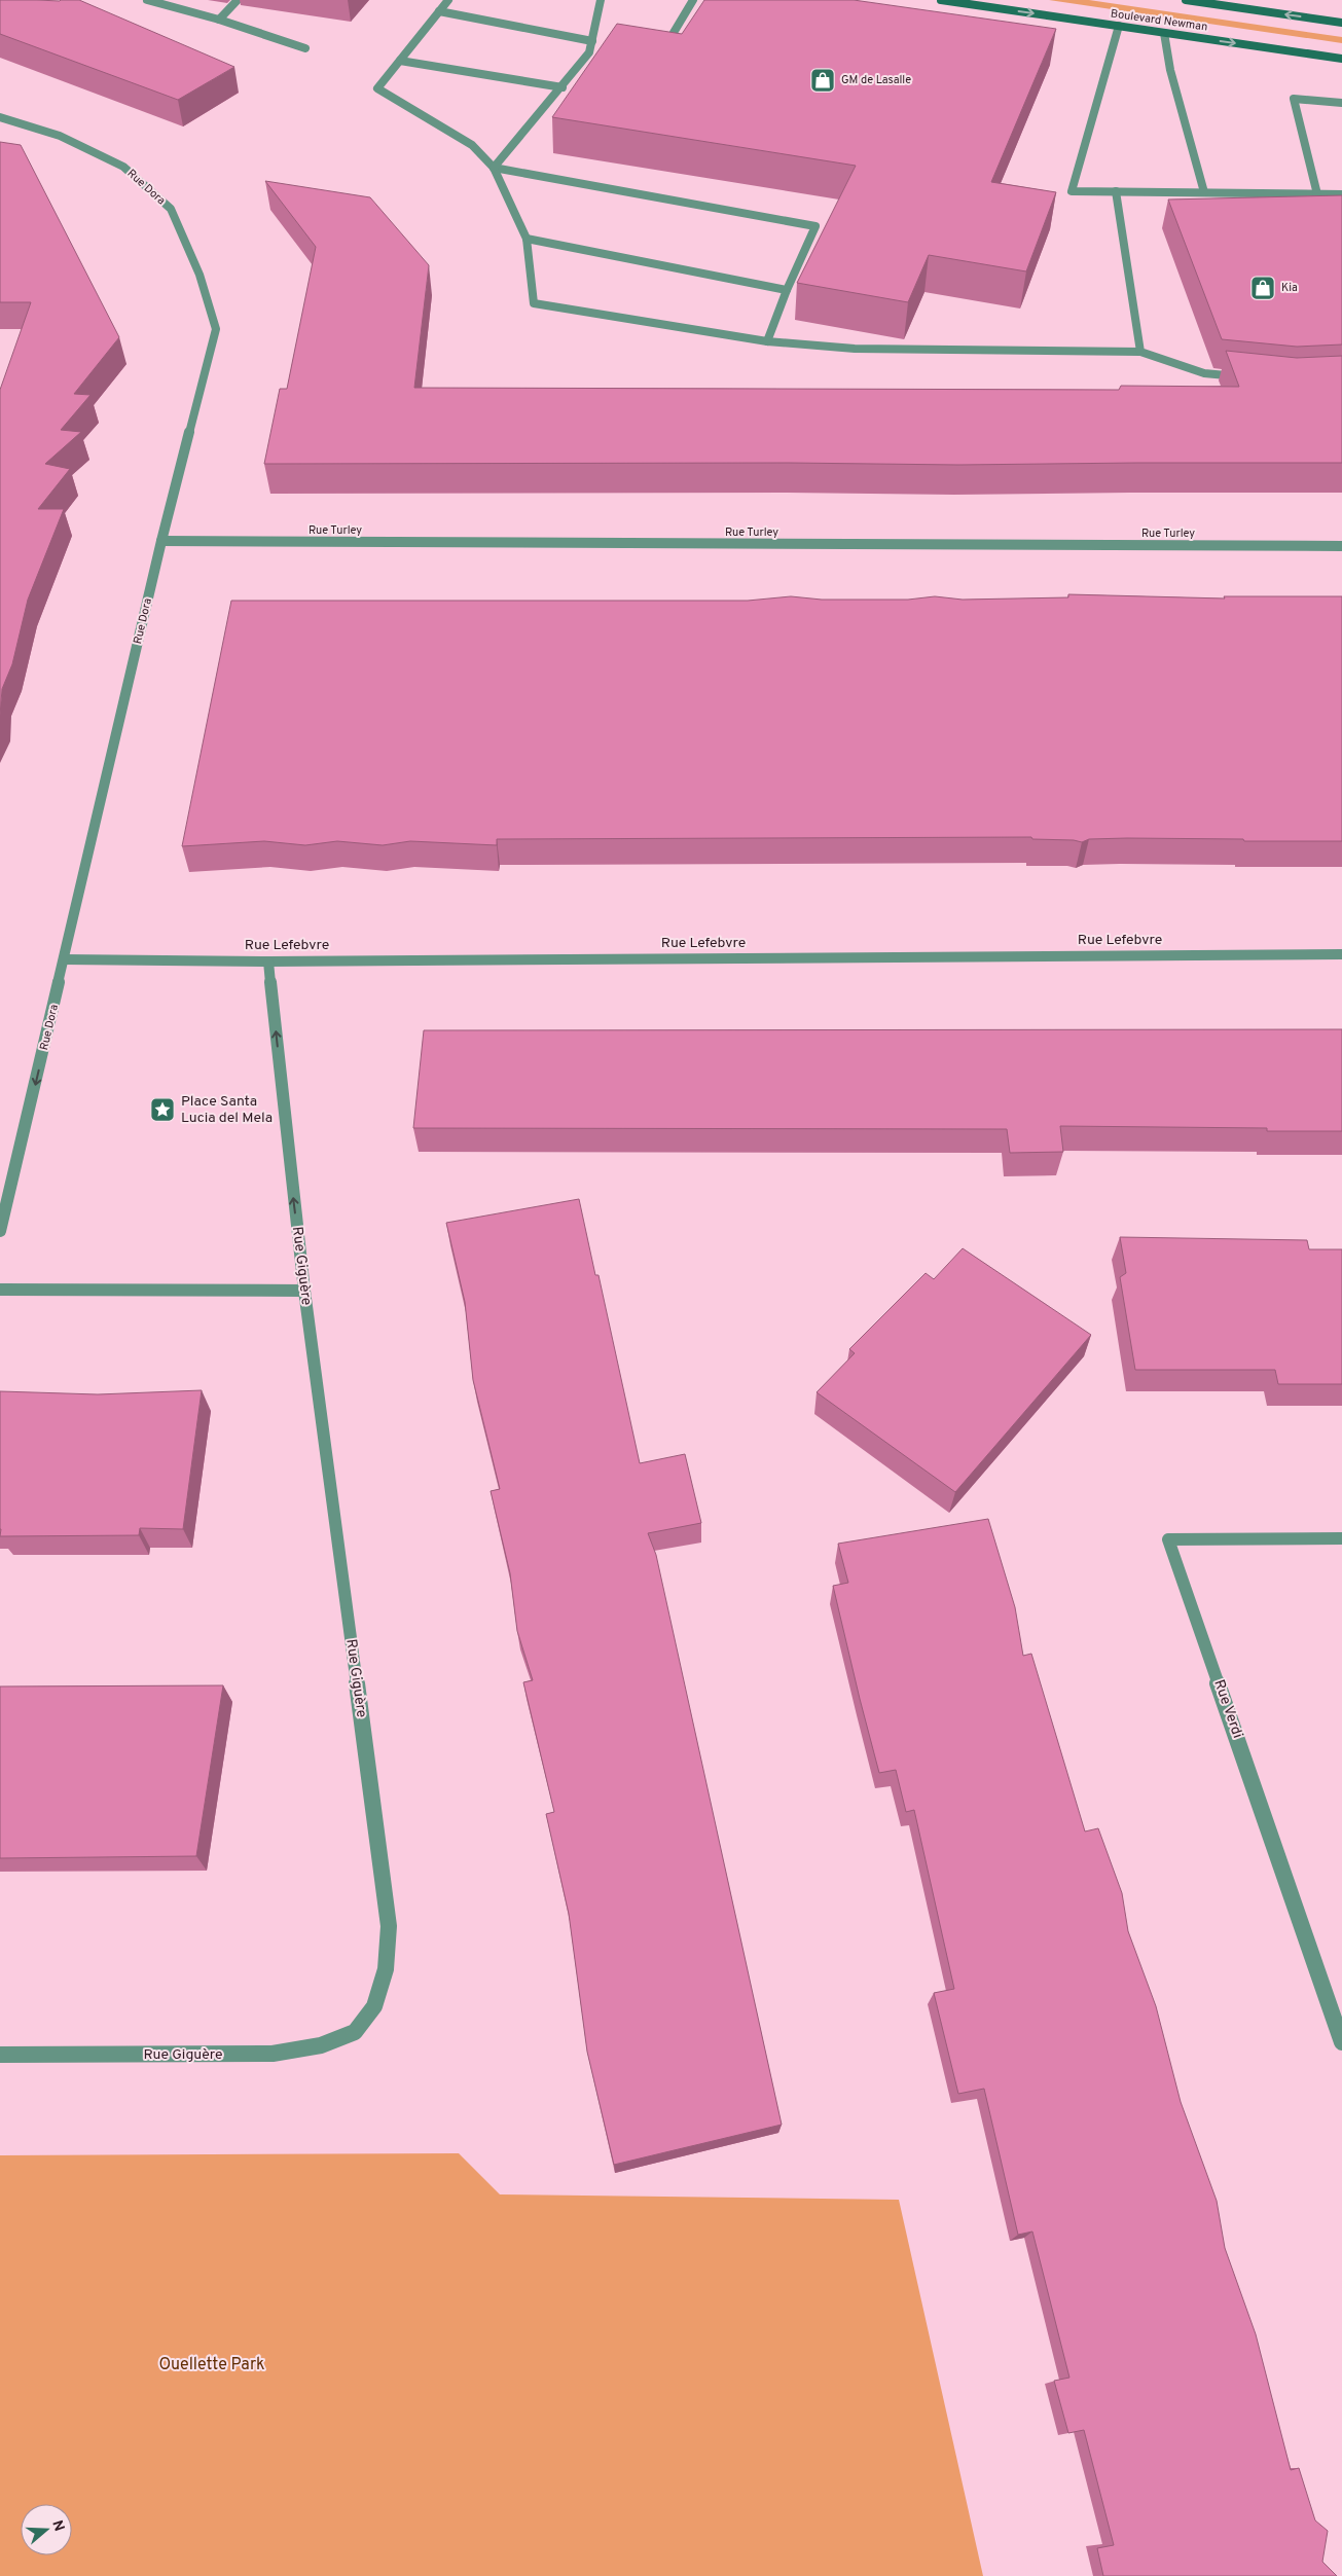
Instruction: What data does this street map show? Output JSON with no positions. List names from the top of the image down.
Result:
{
  "streets": {
    "main road": ["Boulevard Newman"],
    "street": [
      "Rue Dora",
      "Rue Turley",
      "Rue Lefebvre",
      "Rue Giguère",
      "Rue Verdi"
    ]
  },
  "crossings": [
    ["Rue Dora", "Rue Turley"],
    ["Rue Dora", "Rue Lefebvre"],
    ["Rue Lefebvre", "Rue Giguère"]
  ],
  "parks": ["Ouellette Park"],
  "places": {
    "shop": ["GM de Lasalle", "Kia"],
    "place": ["Place Santa Lucia del Mela"]
  },
  "north": "right"
}
